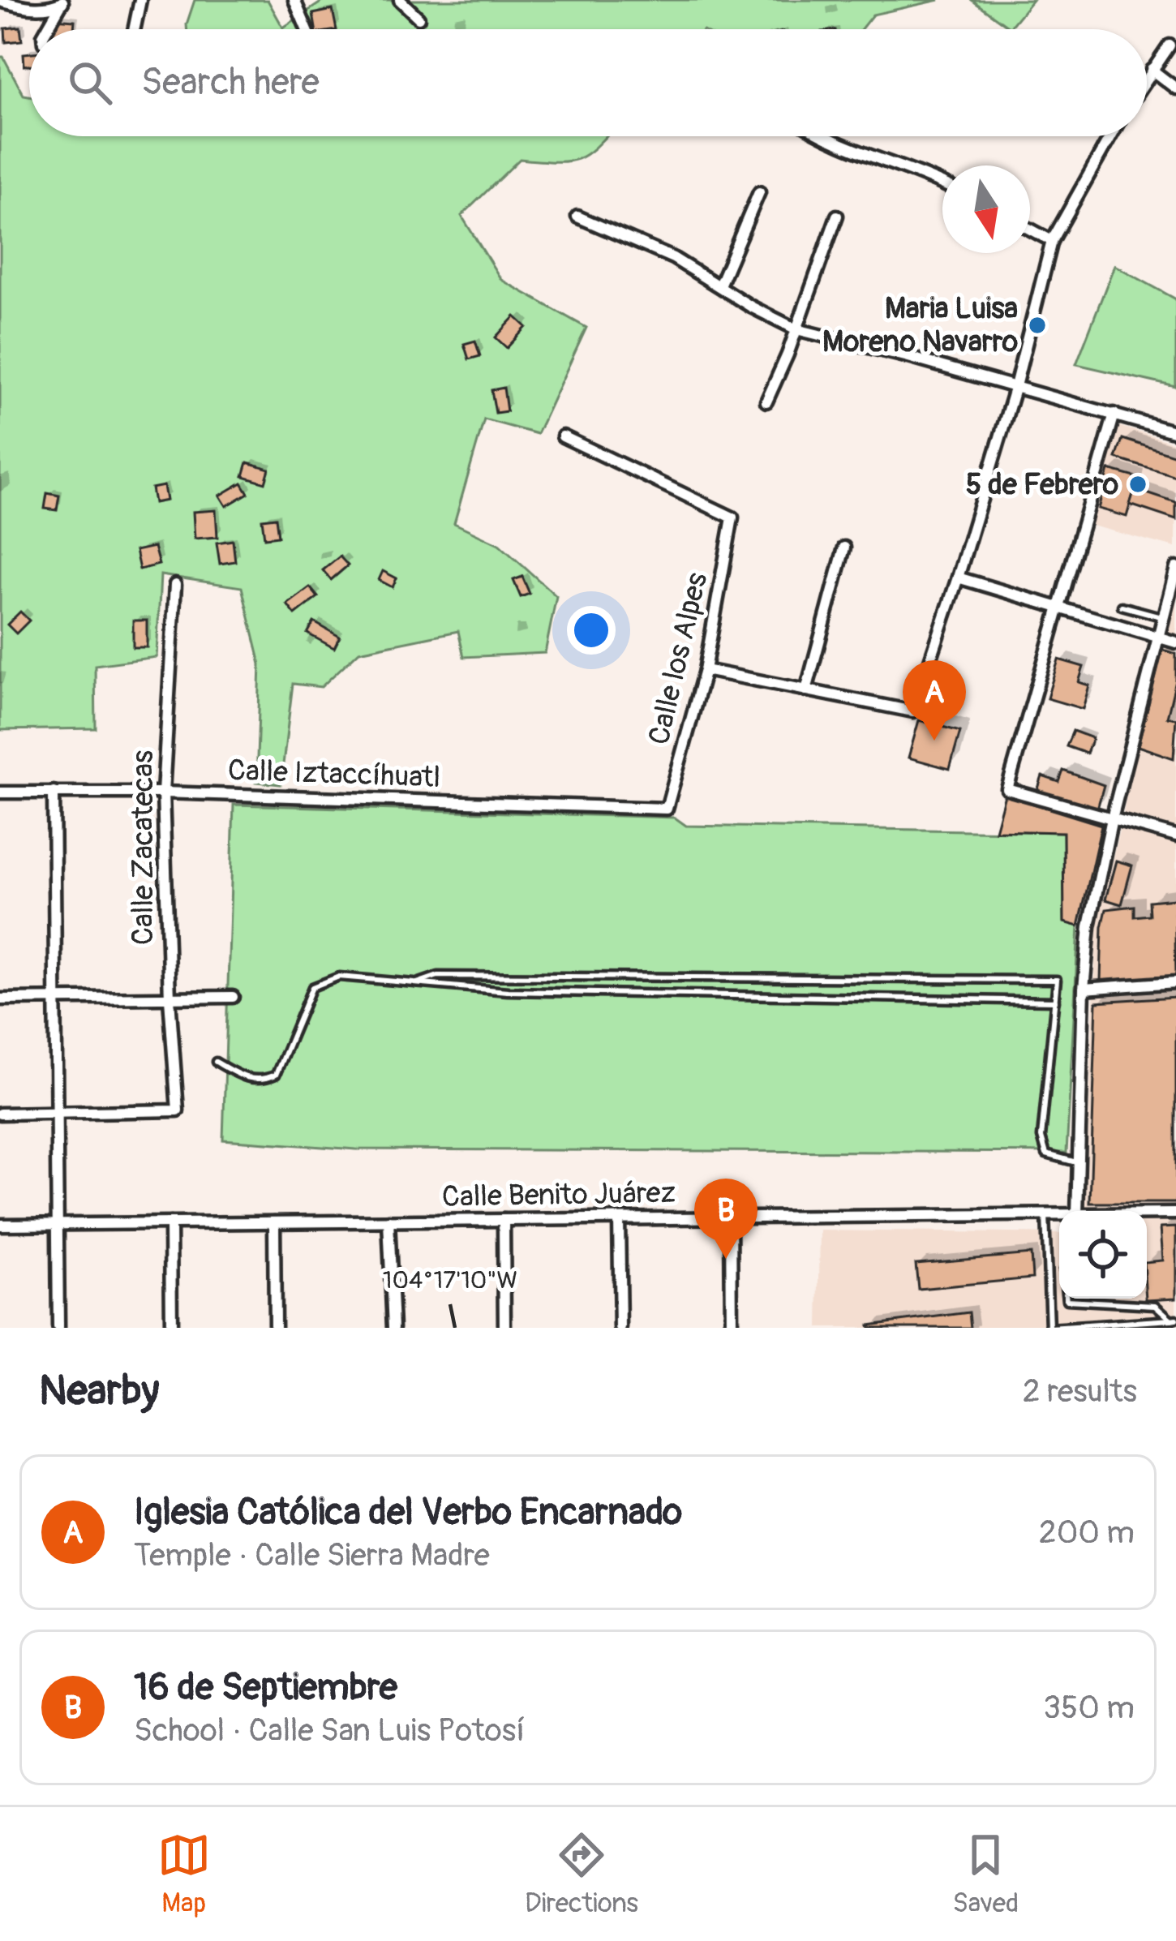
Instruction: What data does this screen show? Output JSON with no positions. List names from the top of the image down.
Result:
{
  "streets": {
    "street": [
      "Calle los Alpes",
      "Calle Iztaccíhuatl",
      "Calle Zacatecas",
      "Calle Benito Juárez"
    ]
  },
  "crossings": [
    ["Calle los Alpes", "Calle Iztaccíhuatl"],
    ["Calle Iztaccíhuatl", "Calle Zacatecas"]
  ],
  "places": ["Maria Luisa Moreno Navarro", "5 de Febrero"],
  "north": "bottom",
  "page": {
    "search": "Search here",
    "pins": ["A", "B"],
    "heading": ["Nearby", "2 results"],
    "list": [
      {
        "mark": "A",
        "name": "Iglesia Católica del Verbo Encarnado",
        "note": "Temple · Calle Sierra Madre",
        "value": "200 m"
      },
      {
        "mark": "B",
        "name": "16 de Septiembre",
        "note": "School · Calle San Luis Potosí",
        "value": "350 m"
      }
    ],
    "nav": ["Map", "Directions", "Saved"]
  },
  "coordinates": ["104°17'10\"W"]
}
